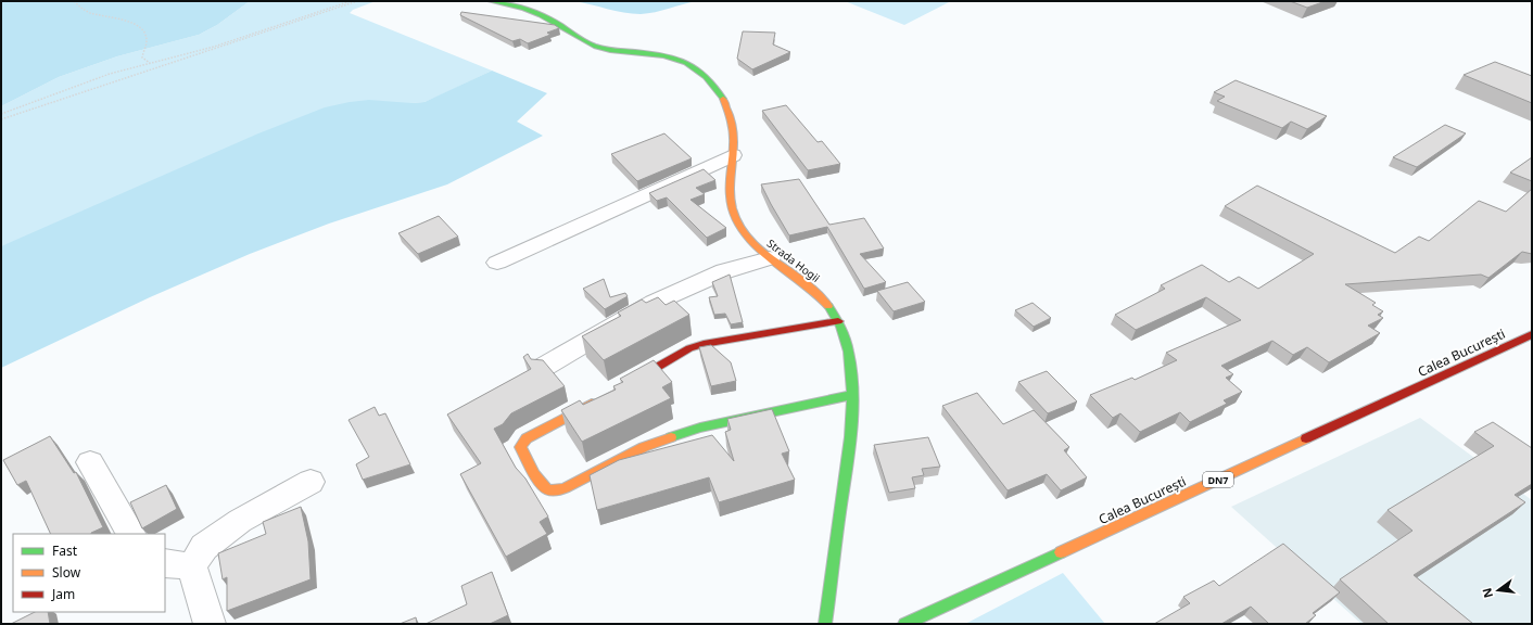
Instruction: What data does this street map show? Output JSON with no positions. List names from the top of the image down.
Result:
{
  "streets": {
    "main road": ["Strada Hogii", "Calea București", "DN7"]
  },
  "legend": ["Fast", "Slow", "Jam"],
  "north": "left"
}
